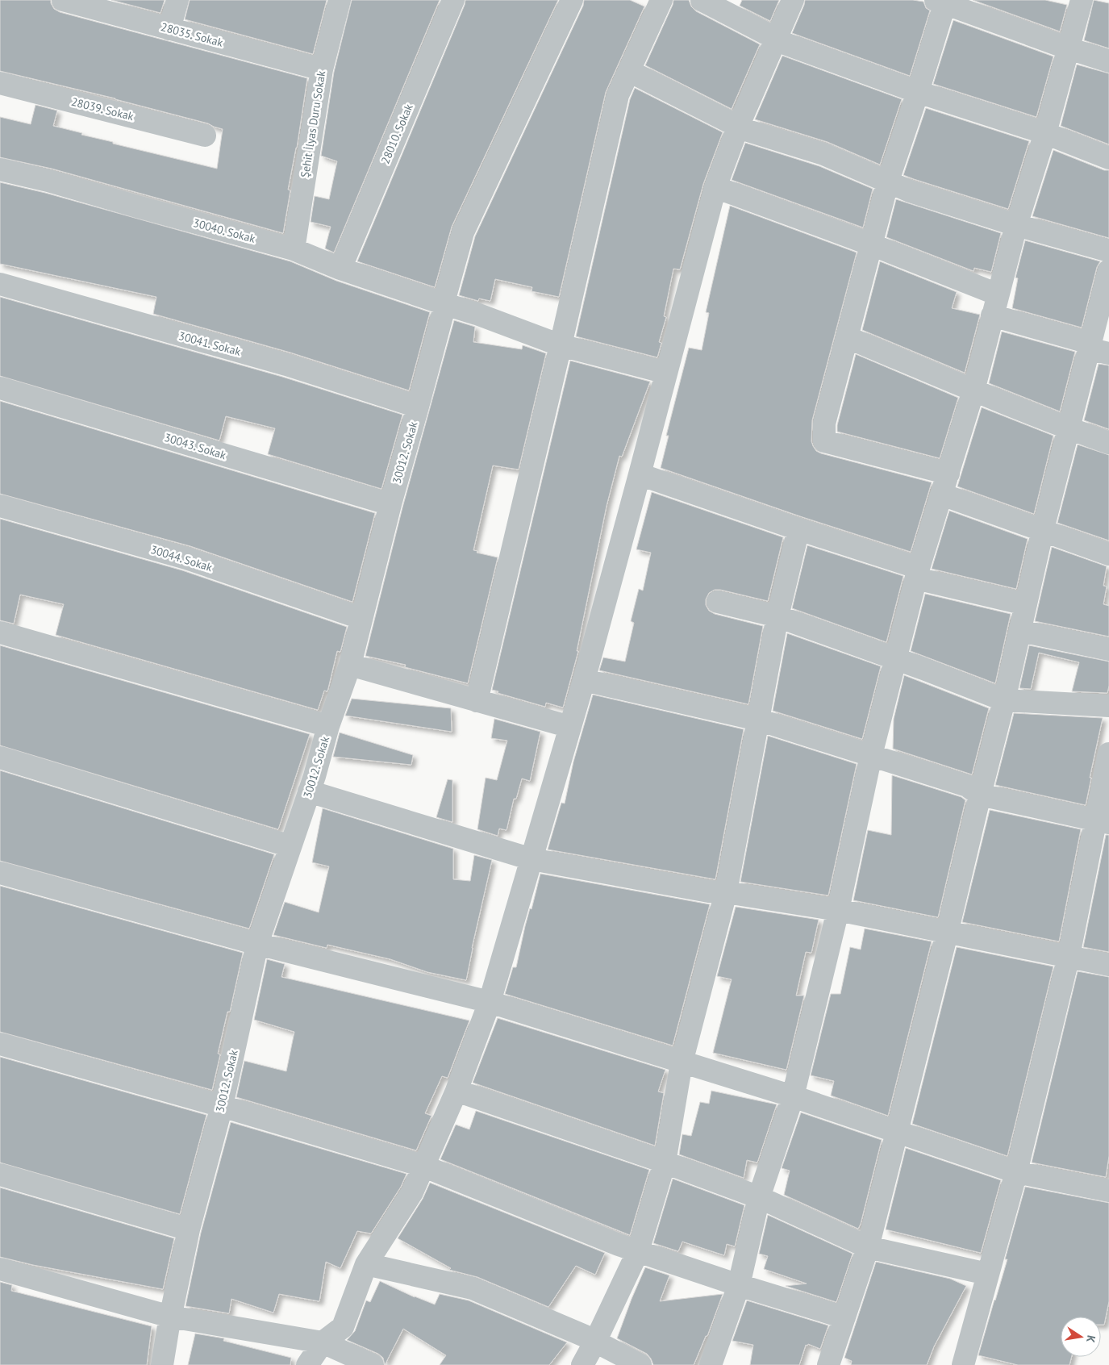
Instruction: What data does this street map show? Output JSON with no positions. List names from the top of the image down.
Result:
{
  "streets": {
    "street": [
      "28035. Sokak",
      "28039. Sokak",
      "Şehit İlyas Duru Sokak",
      "28010. Sokak",
      "30040. Sokak",
      "30041. Sokak",
      "30043. Sokak",
      "30012. Sokak",
      "30044. Sokak"
    ]
  },
  "crossings": [
    ["28035. Sokak", "Şehit İlyas Duru Sokak"],
    ["Şehit İlyas Duru Sokak", "30040. Sokak"],
    ["28010. Sokak", "30040. Sokak"],
    ["30040. Sokak", "30012. Sokak"],
    ["30041. Sokak", "30012. Sokak"],
    ["30043. Sokak", "30012. Sokak"],
    ["30012. Sokak", "30044. Sokak"]
  ],
  "north": "right"
}
